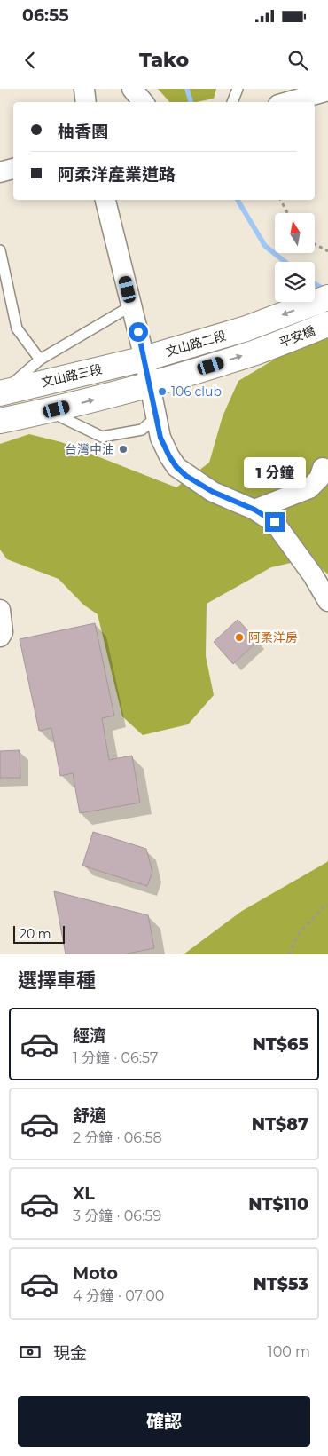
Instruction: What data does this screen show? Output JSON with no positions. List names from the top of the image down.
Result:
{
  "streets": {
    "main road": ["平安橋", "文山路二段", "文山路三段"]
  },
  "crossings": [
    ["平安橋", "文山路二段"],
    ["文山路二段", "文山路三段"]
  ],
  "places": ["106 club", "台灣中油", "阿柔洋房"],
  "scale_bar": "20 m",
  "north": "top",
  "page": {
    "status": "06:55",
    "header": "Tako",
    "banner": ["柚香園", "阿柔洋產業道路"],
    "bubble": "1 分鐘",
    "scale": "20 m",
    "heading": "選擇車種",
    "list": [
      {
        "name": "經濟",
        "note": "1 分鐘 · 06:57",
        "value": "NT$65"
      },
      {
        "name": "舒適",
        "note": "2 分鐘 · 06:58",
        "value": "NT$87"
      },
      {
        "name": "XL",
        "note": "3 分鐘 · 06:59",
        "value": "NT$110"
      },
      {
        "name": "Moto",
        "note": "4 分鐘 · 07:00",
        "value": "NT$53"
      }
    ],
    "pay": ["現金", "100 m"],
    "buttons": "確認"
  }
}
